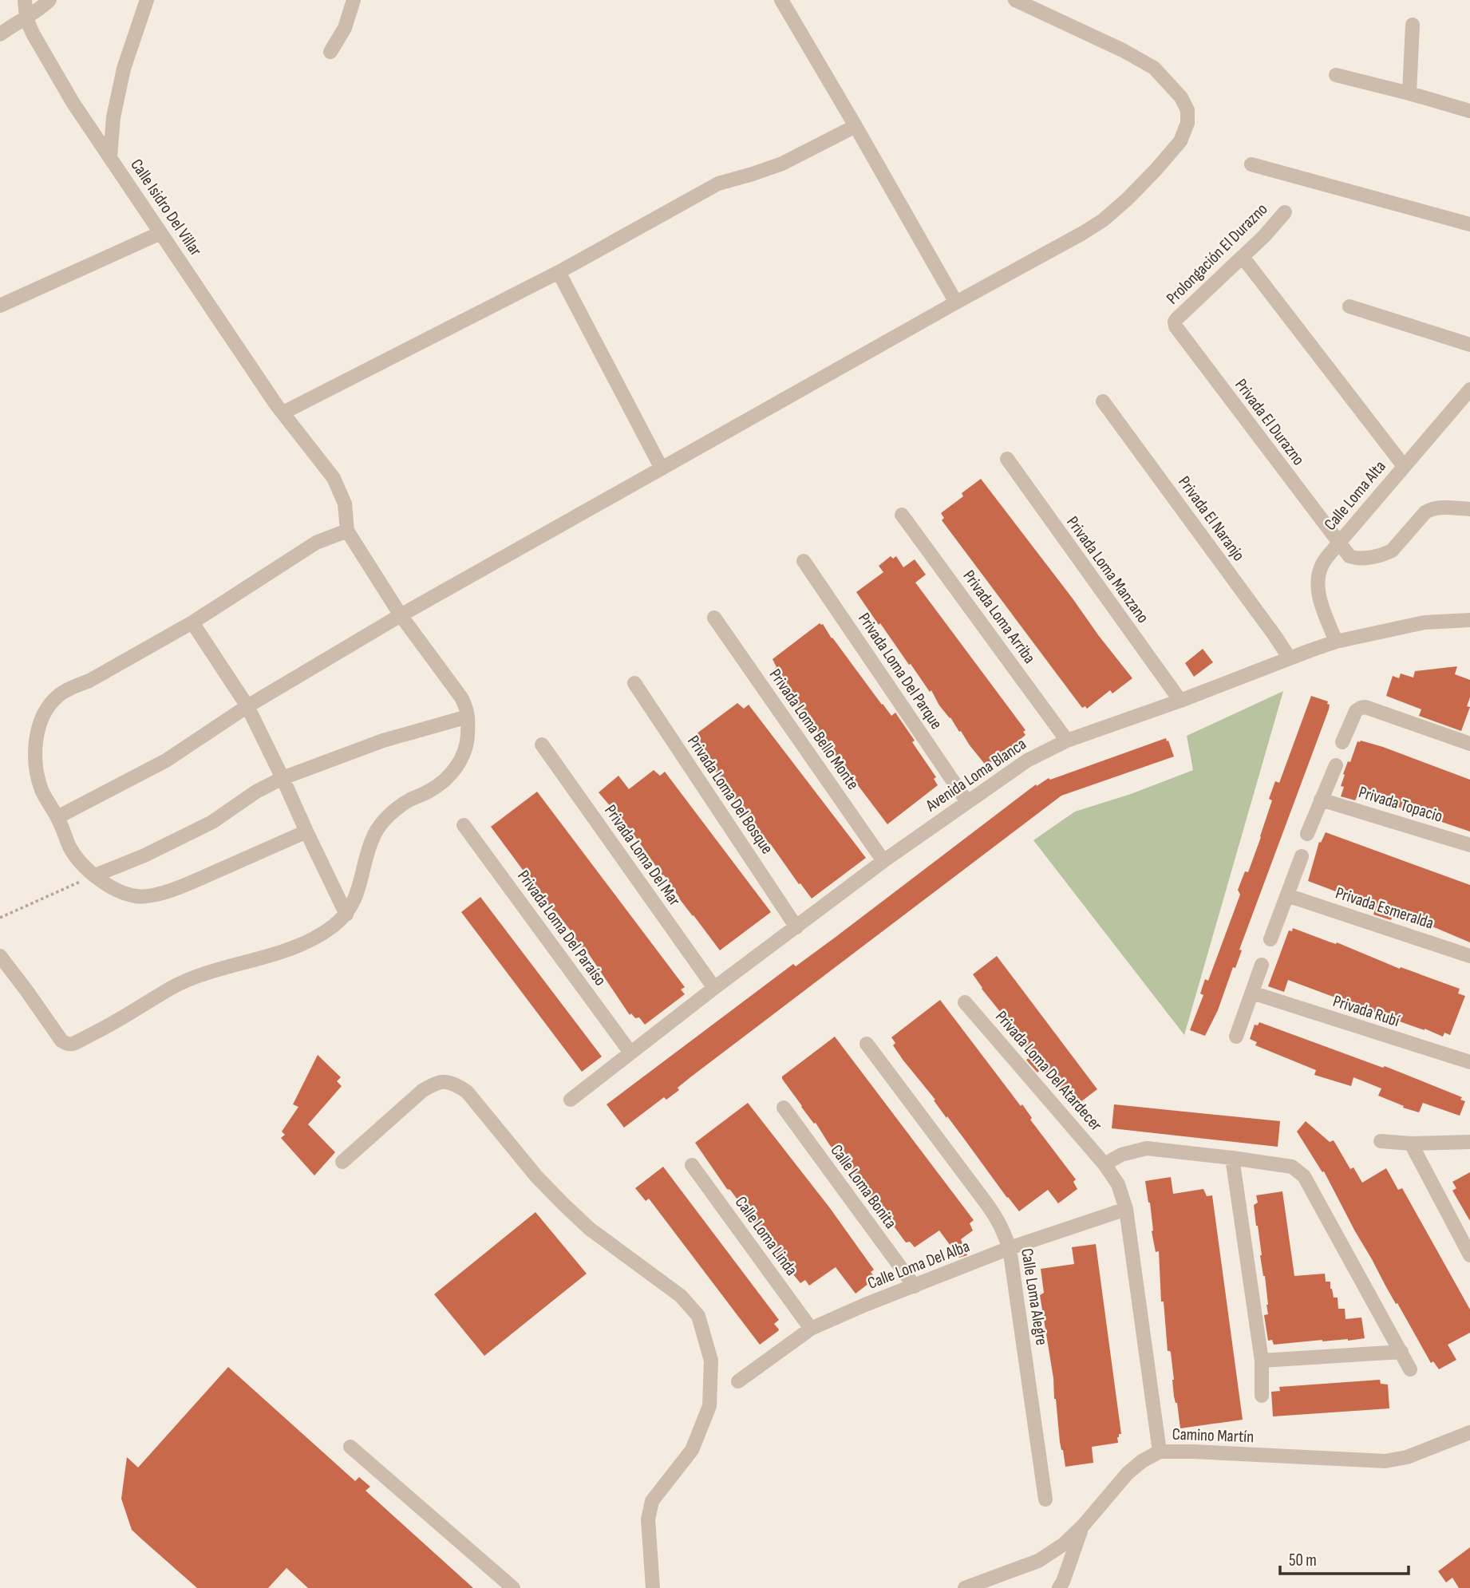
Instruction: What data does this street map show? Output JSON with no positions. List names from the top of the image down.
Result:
{
  "streets": {
    "street": [
      "Calle Isidro Del Villar",
      "Prolongación El Durazno",
      "Privada El Durazno",
      "Calle Loma Alta",
      "Privada El Naranjo",
      "Privada Loma Manzano",
      "Privada Loma Arriba",
      "Privada Loma Del Parque",
      "Privada Loma Bello Monte",
      "Avenida Loma Blanca",
      "Privada Loma Del Bosque",
      "Privada Topacio",
      "Privada Loma Del Mar",
      "Privada Esmeralda",
      "Privada Loma Del Paraíso",
      "Privada Rubí",
      "Privada Loma Del Atardecer",
      "Calle Loma Bonita",
      "Calle Loma Linda",
      "Calle Loma Del Alba",
      "Calle Loma Alegre",
      "Camino Martín"
    ]
  },
  "crossings": [
    ["Prolongación El Durazno", "Privada El Durazno"],
    ["Privada El Durazno", "Calle Loma Alta"],
    ["Calle Loma Alta", "Avenida Loma Blanca"],
    ["Privada El Naranjo", "Avenida Loma Blanca"],
    ["Privada Loma Manzano", "Avenida Loma Blanca"],
    ["Privada Loma Arriba", "Avenida Loma Blanca"],
    ["Privada Loma Del Parque", "Avenida Loma Blanca"],
    ["Privada Loma Bello Monte", "Avenida Loma Blanca"],
    ["Avenida Loma Blanca", "Privada Loma Del Bosque"],
    ["Avenida Loma Blanca", "Privada Loma Del Mar"],
    ["Avenida Loma Blanca", "Privada Loma Del Paraíso"],
    ["Privada Loma Del Atardecer", "Calle Loma Del Alba"],
    ["Privada Loma Del Atardecer", "Camino Martín"],
    ["Calle Loma Bonita", "Calle Loma Del Alba"],
    ["Calle Loma Linda", "Calle Loma Del Alba"],
    ["Calle Loma Del Alba", "Calle Loma Alegre"]
  ],
  "scale_bar": "50 m"
}
